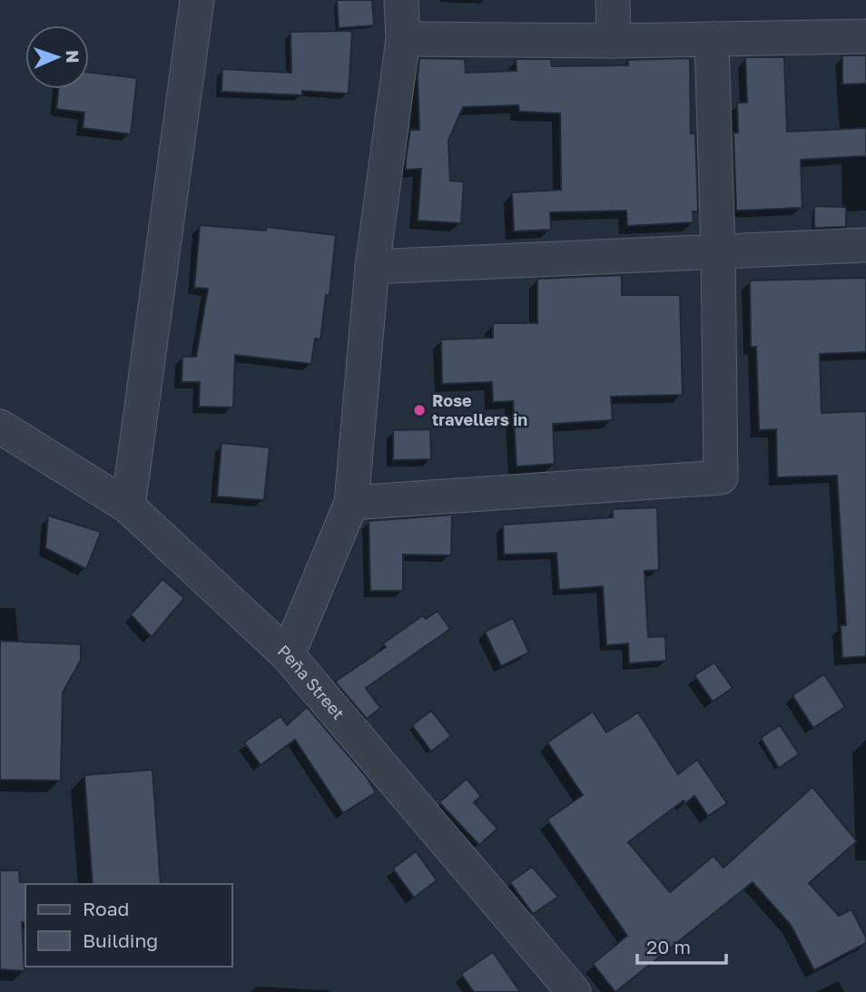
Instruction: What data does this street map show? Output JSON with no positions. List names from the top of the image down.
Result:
{
  "streets": {
    "street": ["Peña Street"]
  },
  "places": ["Rose travellers in"],
  "legend": ["Road", "Building"],
  "scale_bar": "20 m",
  "north": "right"
}
